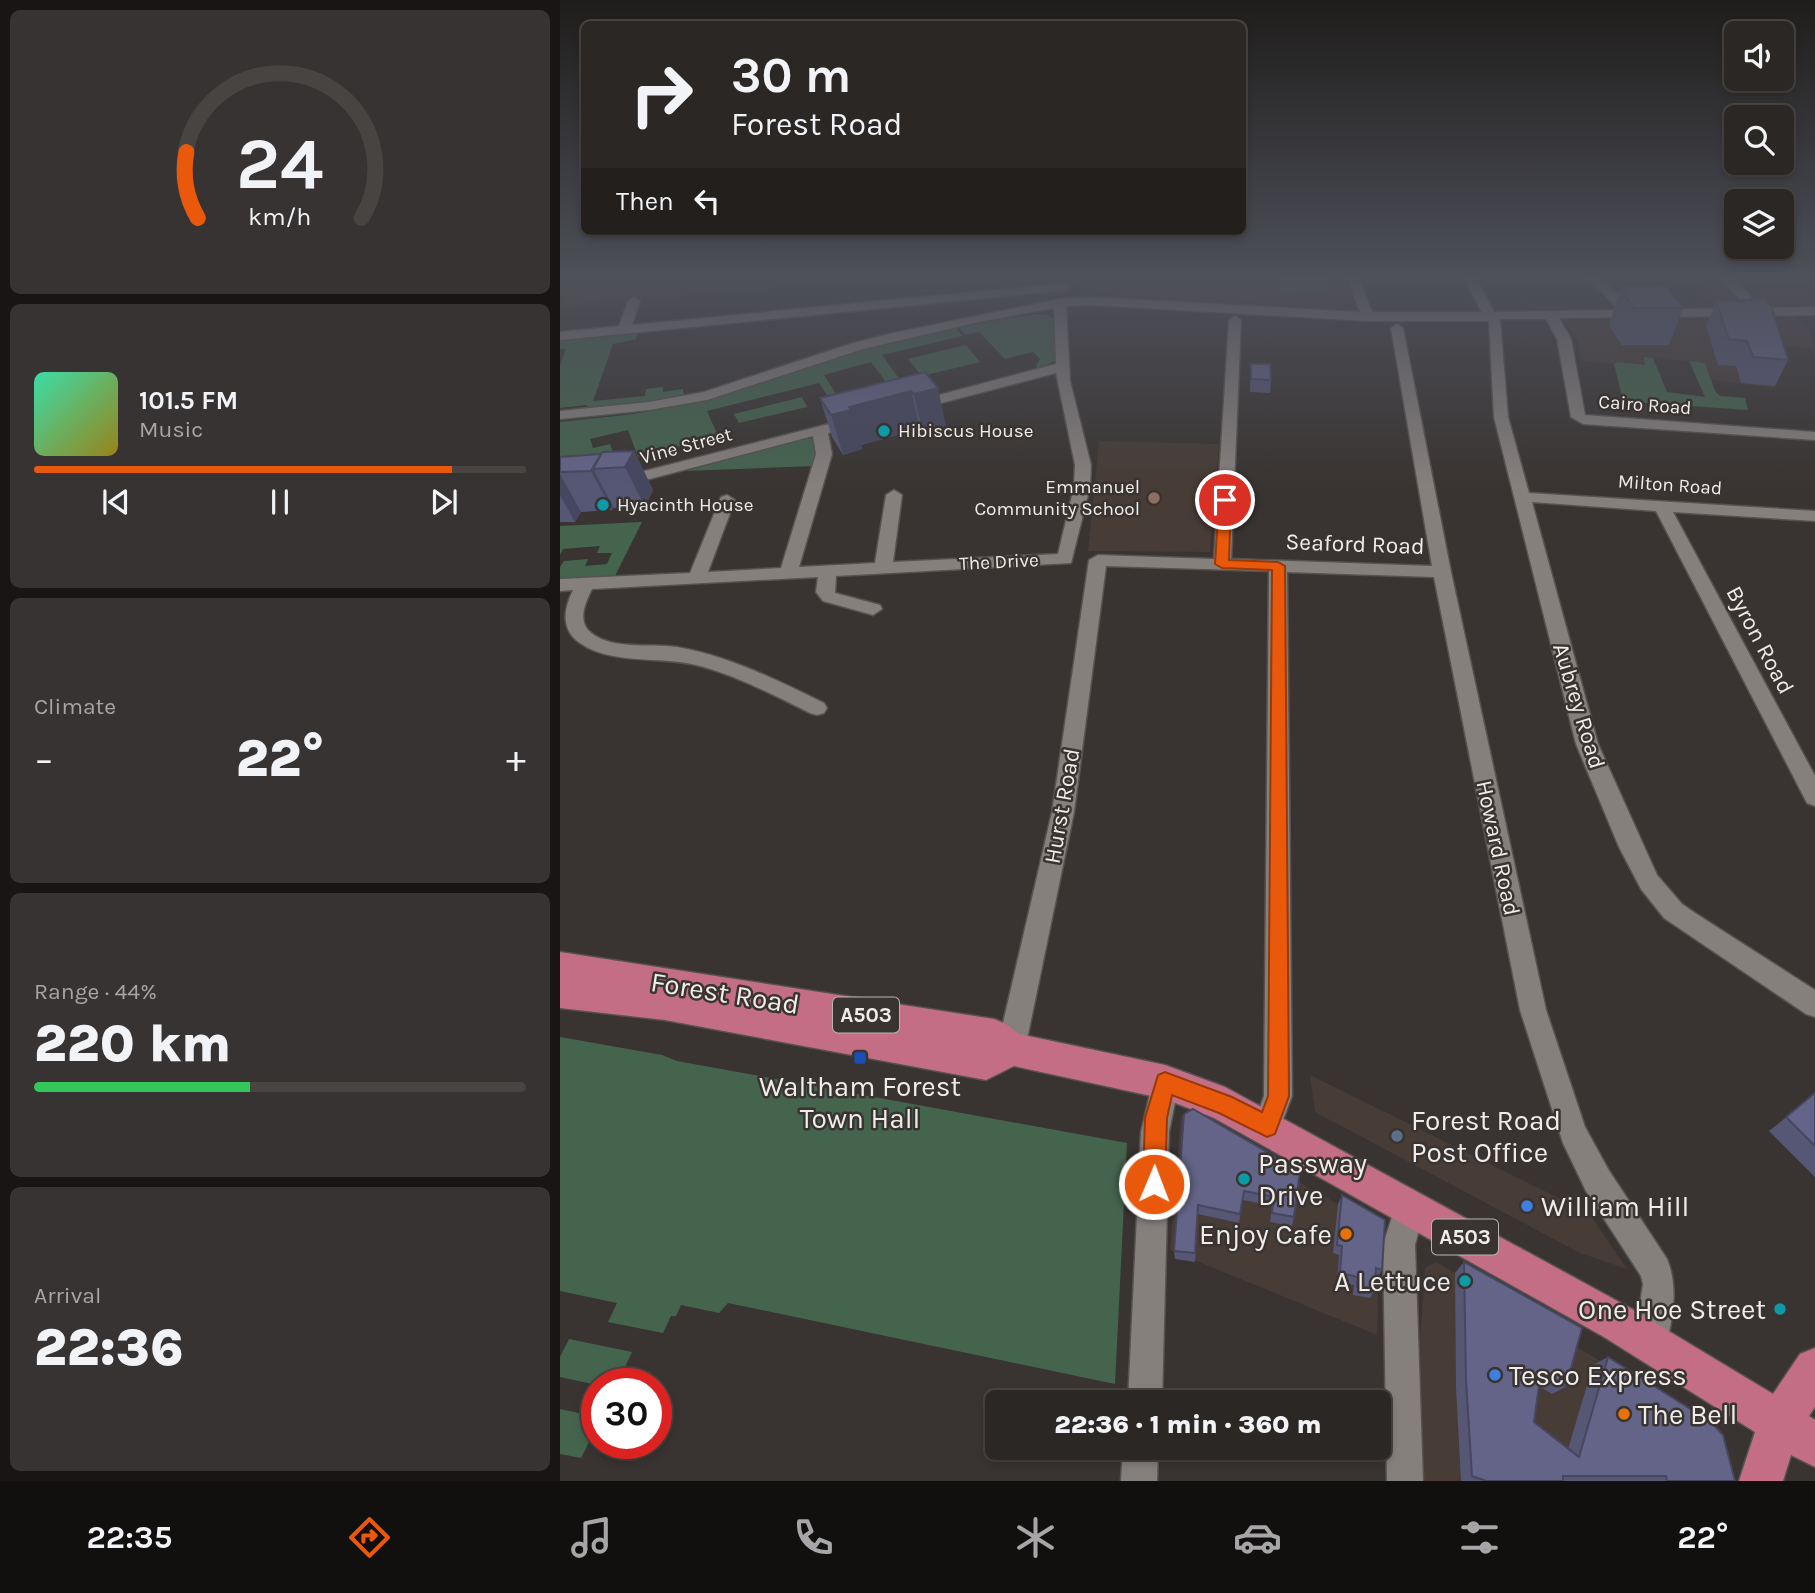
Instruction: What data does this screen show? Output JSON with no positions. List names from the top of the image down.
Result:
{
  "streets": {
    "main road": ["Forest Road", "A503"],
    "street": [
      "Cairo Road",
      "Vine Street",
      "Milton Road",
      "Seaford Road",
      "The Drive",
      "Byron Road",
      "Aubrey Road",
      "Hurst Road",
      "Howard Road"
    ]
  },
  "crossings": [
    ["Milton Road", "Byron Road"],
    ["Milton Road", "Aubrey Road"],
    ["Seaford Road", "Hurst Road"],
    ["Seaford Road", "Howard Road"],
    ["Hurst Road", "Forest Road"],
    ["Howard Road", "Forest Road"]
  ],
  "places": {
    "other": [
      "Hibiscus House",
      "Emmanuel Community School",
      "Hyacinth House",
      "Forest Road Post Office",
      "Passway Drive",
      "William Hill",
      "Enjoy Cafe",
      "A Lettuce",
      "One Hoe Street",
      "Tesco Express",
      "The Bell"
    ],
    "transit": ["Waltham Forest Town Hall"]
  },
  "page": {
    "turn": ["30 m", "Forest Road"],
    "then": "Then",
    "song": ["101.5 FM", "Music"],
    "tile": [
      "Climate",
      ["Range · 44%", "220 km"],
      ["Arrival", "22:36"]
    ],
    "heat": ["−", "22°", "+"],
    "limit": "30",
    "trip": "22:36 · 1 min · 360 m",
    "tabs": ["22:35", "22°"],
    "gauge": ["24", "km/h"]
  }
}
